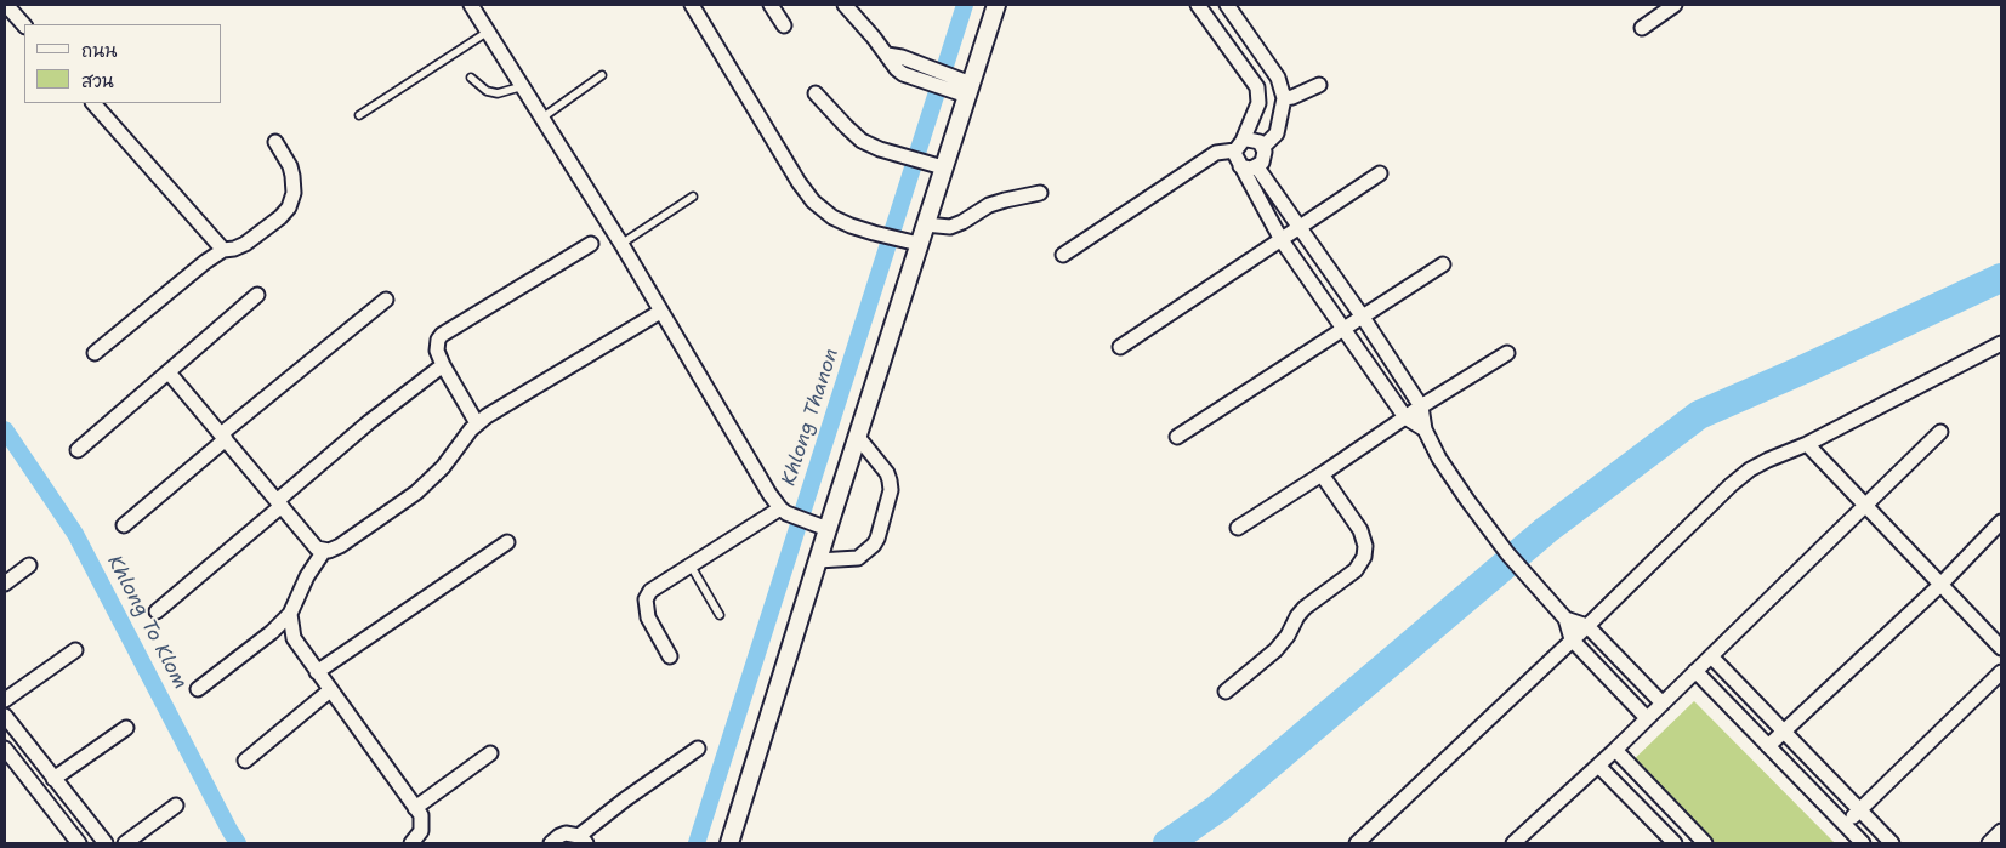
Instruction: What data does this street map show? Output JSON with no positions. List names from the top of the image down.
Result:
{
  "water": ["Khlong Thanon", "Khlong To Klom"],
  "legend": ["ถนน", "สวน"]
}
